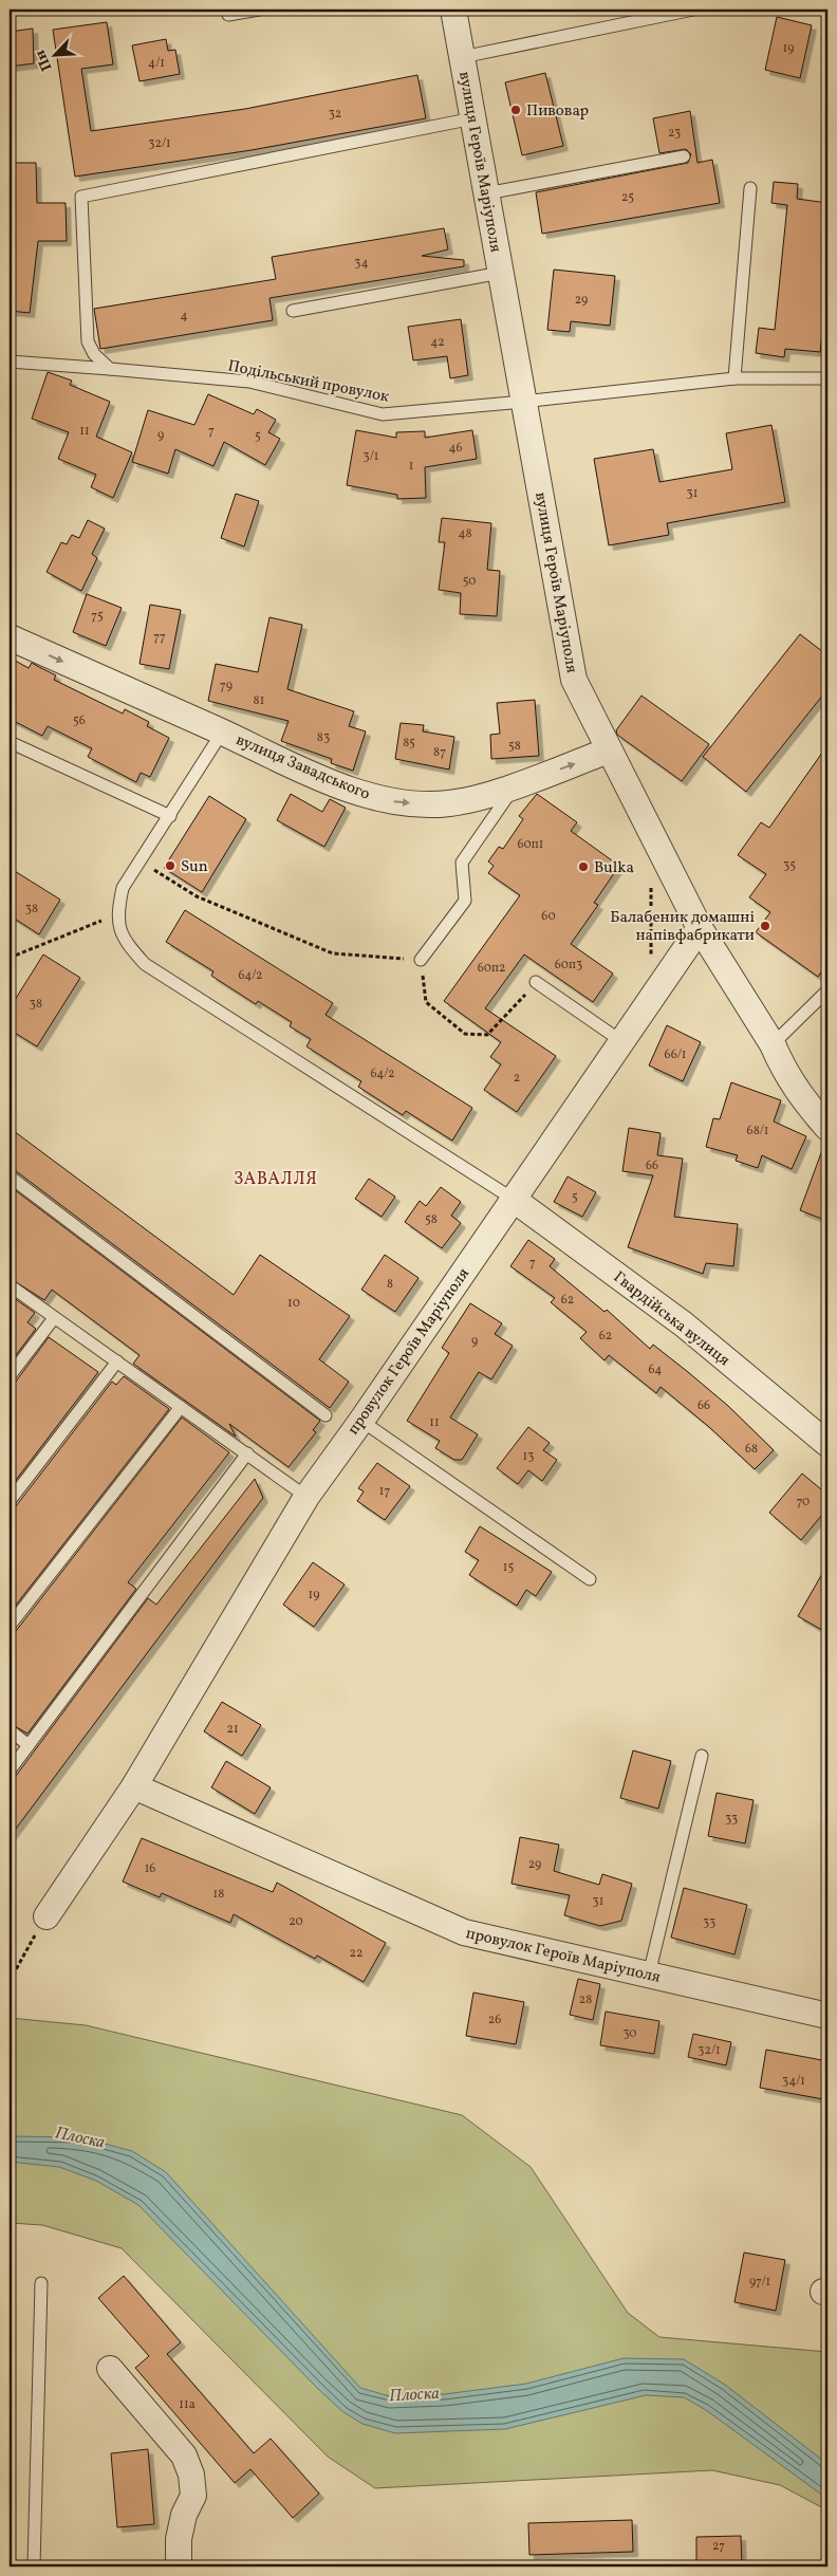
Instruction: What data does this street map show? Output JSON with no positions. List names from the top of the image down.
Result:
{
  "streets": {
    "street": [
      "вулиця Героїв Маріуполя",
      "вулиця Завадського",
      "Гвардійська вулиця",
      "провулок Героїв Маріуполя"
    ],
    "lane": ["Подільський провулок"]
  },
  "crossings": [
    ["вулиця Героїв Маріуполя", "Подільський провулок"],
    ["вулиця Героїв Маріуполя", "вулиця Завадського"],
    ["вулиця Героїв Маріуполя", "провулок Героїв Маріуполя"],
    ["Гвардійська вулиця", "провулок Героїв Маріуполя"]
  ],
  "one_way": ["вулиця Завадського"],
  "districts": ["ЗАВАЛЛЯ"],
  "water": ["Плоска"],
  "places": [
    "Пивовар",
    "Sun",
    "Bulka",
    "Балабеник домашні напівфабрикати"
  ],
  "house_numbers": [
    "19",
    "4/1",
    "32",
    "23",
    "32/1",
    "25",
    "34",
    "29",
    "4",
    "42",
    "11",
    "7",
    "9",
    "5",
    "46",
    "3/1",
    "1",
    "31",
    "48",
    "50",
    "75",
    "77",
    "79",
    "81",
    "56",
    "83",
    "85",
    "58",
    "87",
    "60п1",
    "35",
    "38",
    "60",
    "60п3",
    "60п2",
    "64/2",
    "38",
    "66/1",
    "64/2",
    "2",
    "68/1",
    "66",
    "5",
    "58",
    "7",
    "8",
    "62",
    "10",
    "62",
    "9",
    "64",
    "66",
    "11",
    "68",
    "13",
    "17",
    "70",
    "15",
    "19",
    "21",
    "33",
    "29",
    "16",
    "18",
    "31",
    "20",
    "33",
    "22",
    "28",
    "26",
    "30",
    "32/1",
    "34/1",
    "97/1",
    "11а",
    "27"
  ],
  "north": "bottom left"
}
